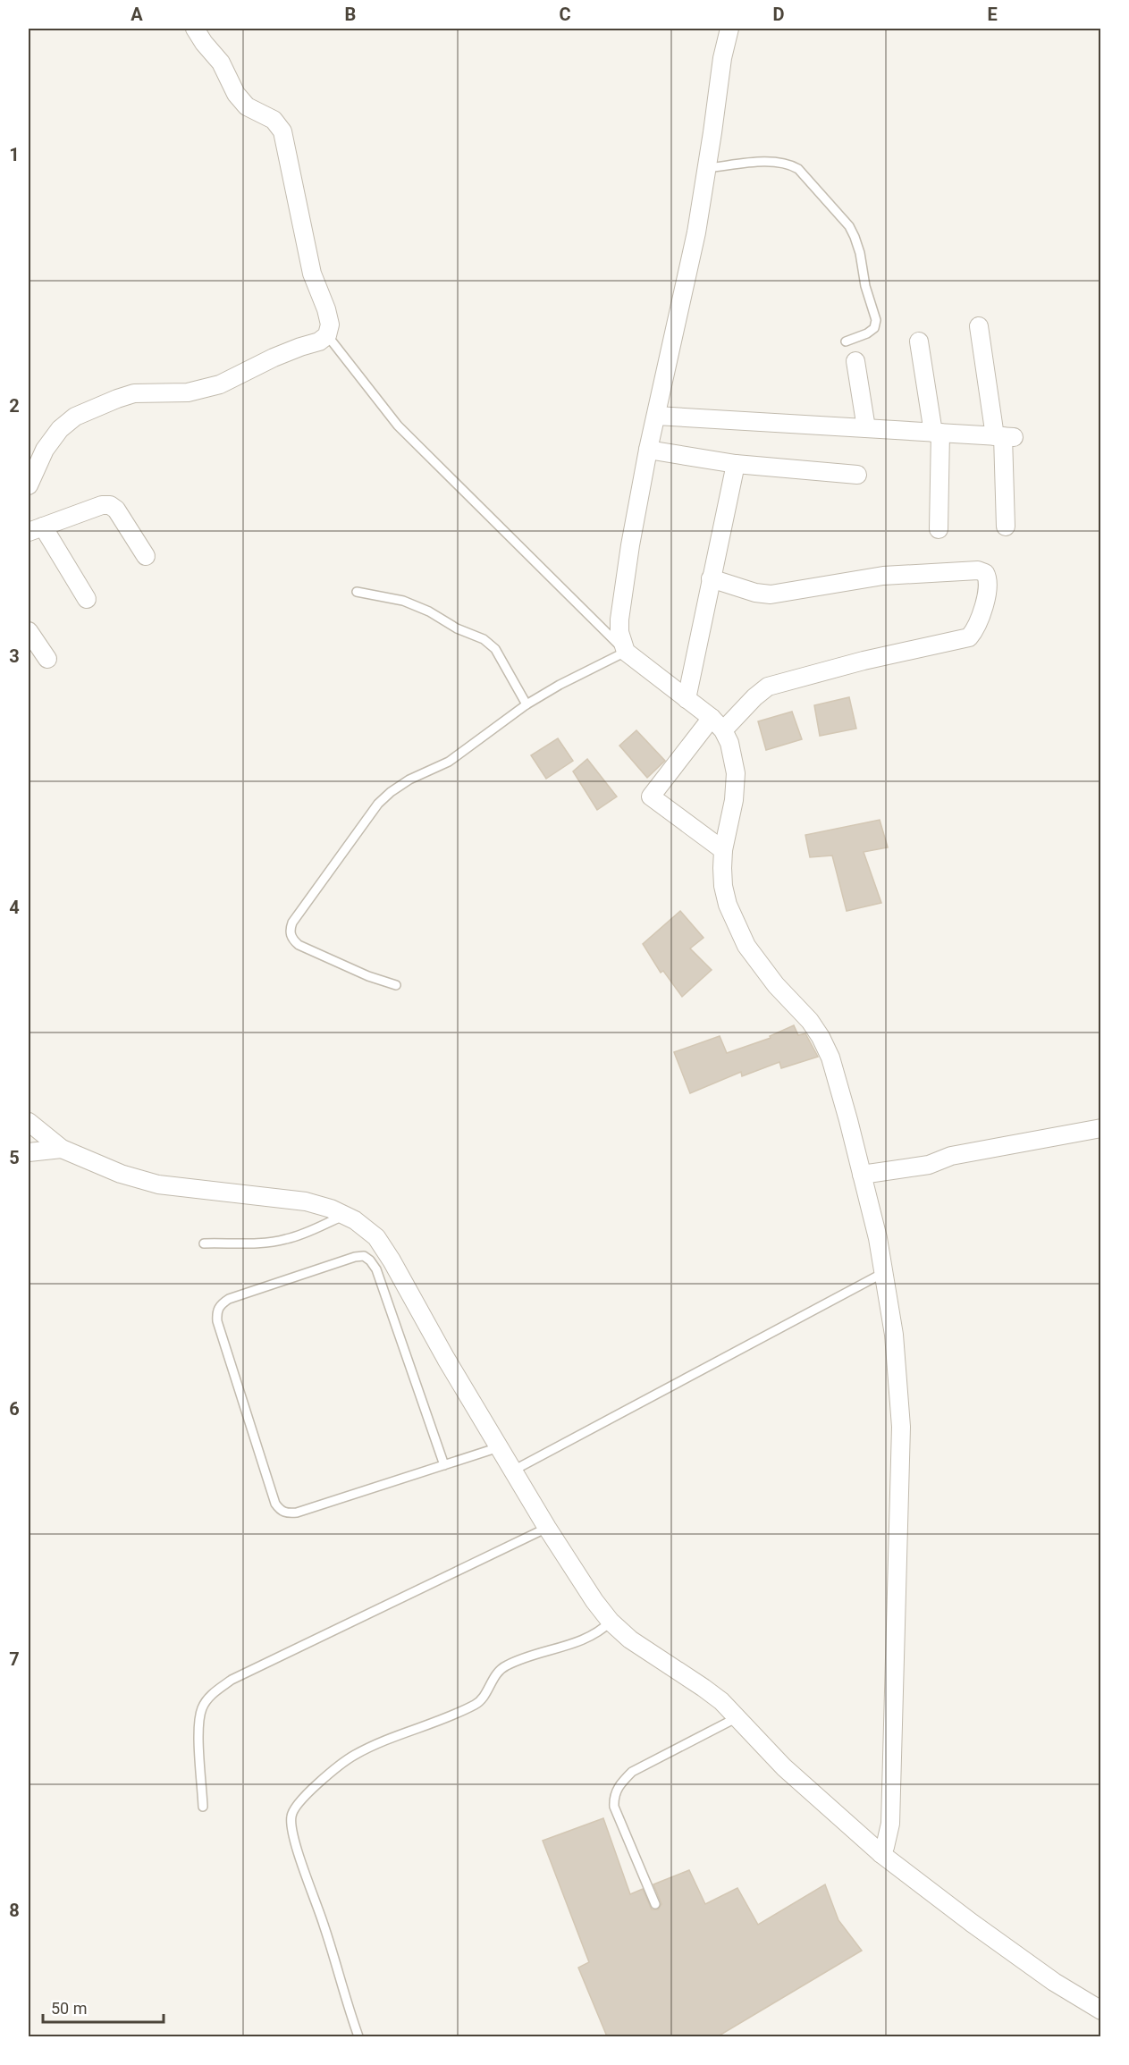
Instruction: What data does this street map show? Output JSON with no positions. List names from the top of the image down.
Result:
{
  "scale_bar": "50 m",
  "grid": {
    "columns": [
      "A",
      "B",
      "C",
      "D",
      "E"
    ],
    "rows": [
      "1",
      "2",
      "3",
      "4",
      "5",
      "6",
      "7",
      "8"
    ]
  }
}
